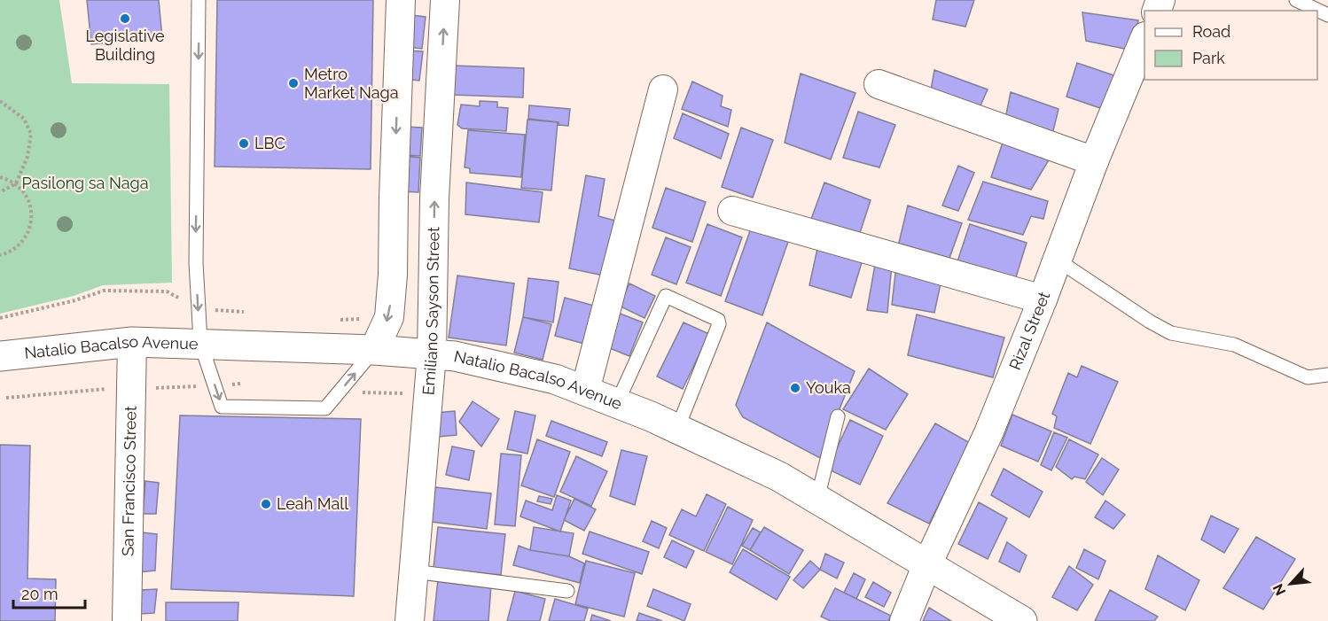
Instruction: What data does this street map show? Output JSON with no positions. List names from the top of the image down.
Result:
{
  "streets": {
    "highway": ["Natalio Bacalso Avenue"],
    "street": ["Emiliano Sayson Street", "Rizal Street", "San Francisco Street"]
  },
  "crossings": [
    ["Emiliano Sayson Street", "Natalio Bacalso Avenue"],
    ["Rizal Street", "Natalio Bacalso Avenue"],
    ["Natalio Bacalso Avenue", "San Francisco Street"]
  ],
  "parks": ["Pasilong sa Naga"],
  "places": [
    "Legislative Building",
    "Metro Market Naga",
    "LBC",
    "Youka",
    "Leah Mall"
  ],
  "legend": ["Road", "Park"],
  "scale_bar": "20 m",
  "north": "bottom left"
}
